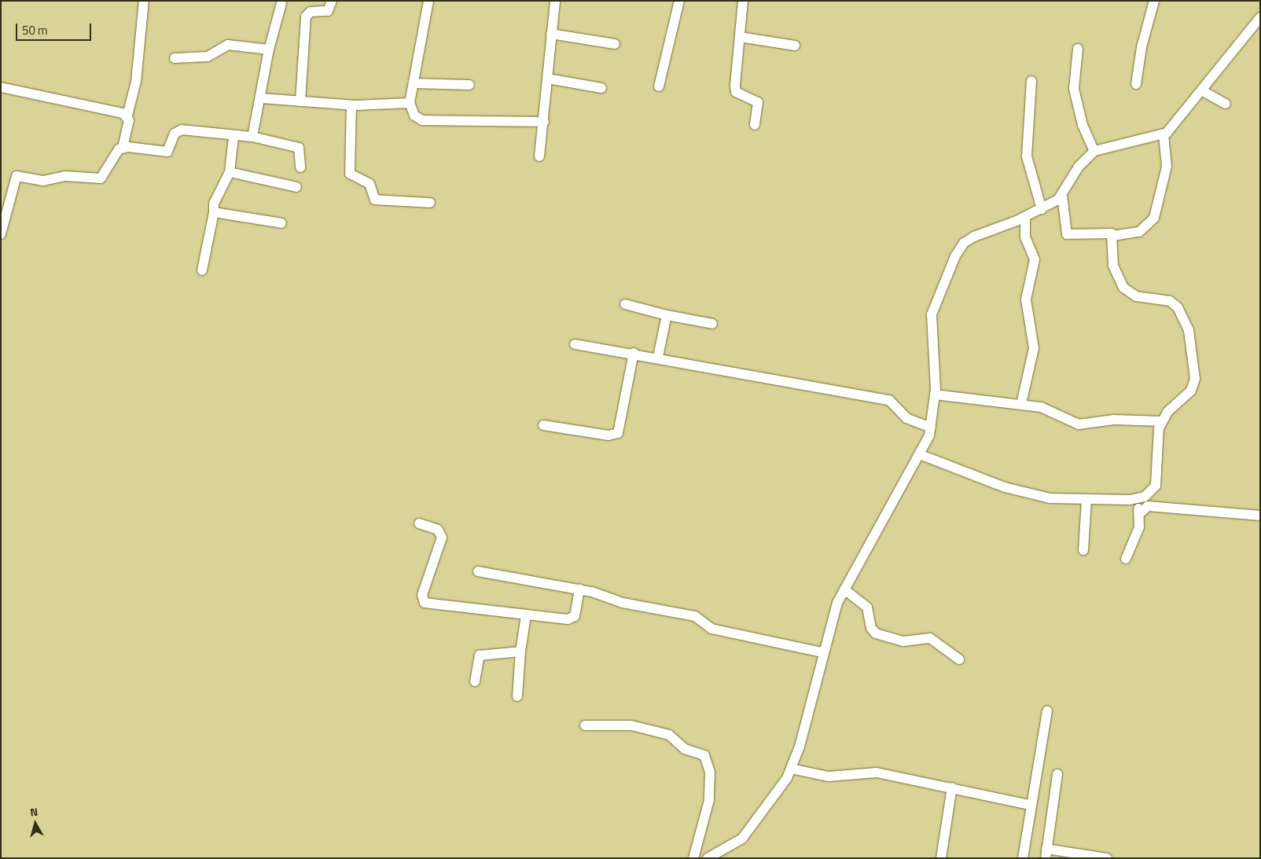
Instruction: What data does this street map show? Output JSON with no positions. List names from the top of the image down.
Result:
{
  "scale_bar": "50 m",
  "north": "top"
}
